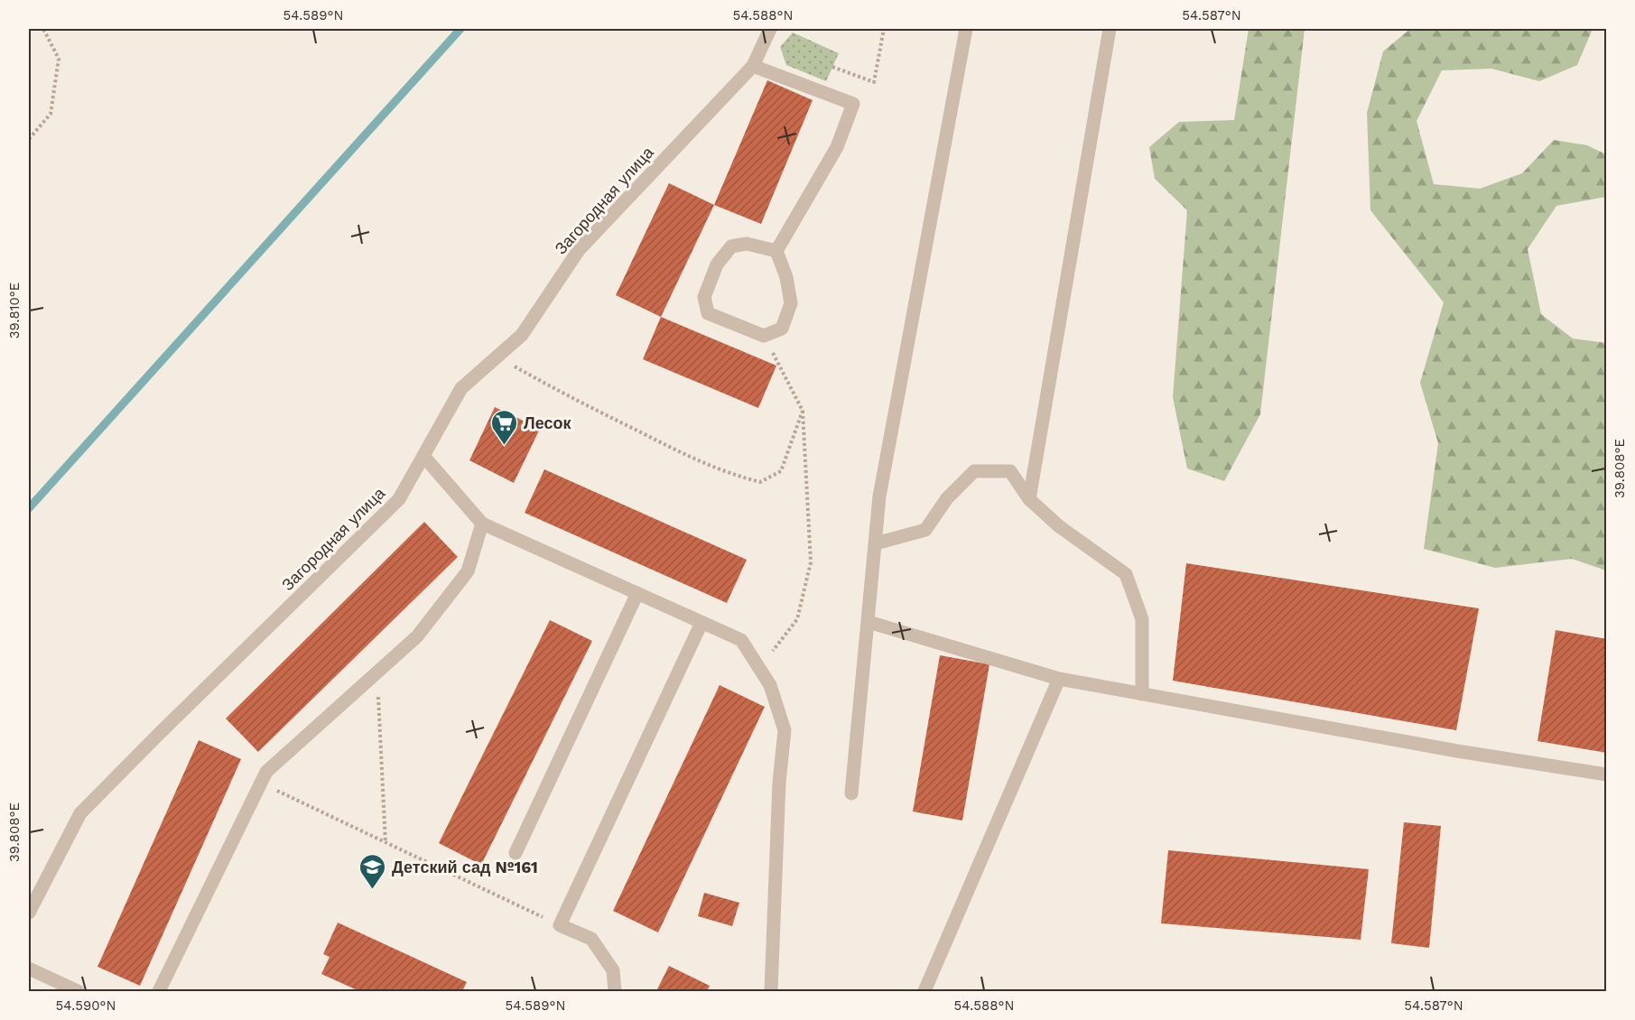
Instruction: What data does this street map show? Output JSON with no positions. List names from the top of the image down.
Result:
{
  "streets": {
    "street": ["Загородная улица"]
  },
  "places": {
    "supermarket": ["Лесок"],
    "school or university": ["Детский сад №161"]
  },
  "coordinates": [
    "54.589°N",
    "54.588°N",
    "54.587°N",
    "39.810°E",
    "39.808°E",
    "54.590°N"
  ]
}
